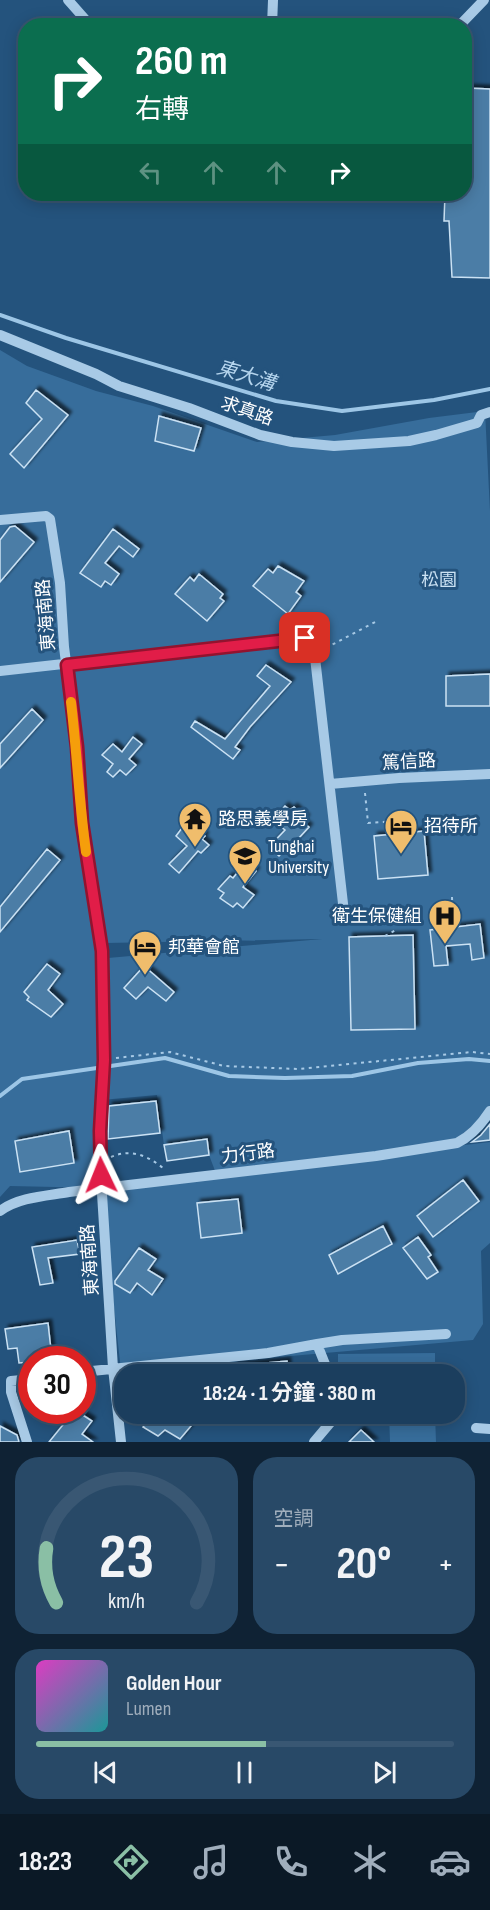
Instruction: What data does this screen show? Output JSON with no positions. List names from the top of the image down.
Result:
{
  "streets": {
    "street": [
      "求真路",
      "東海南路",
      "篤信路",
      "力行路"
    ]
  },
  "crossings": [
    ["東海南路", "力行路"]
  ],
  "water": ["東大溝"],
  "parks": ["松園"],
  "places": {
    "temple": ["路思義學房"],
    "hotel": ["招待所", "邦華會館"],
    "school or university": ["Tunghai University"],
    "hospital": ["衛生保健組"]
  },
  "page": {
    "turn": ["260 m", "右轉"],
    "limit": "30",
    "trip": "18:24 · 1 分鐘 · 380 m",
    "tile": "空調",
    "heat": ["−", "20°", "+"],
    "song": ["Golden Hour", "Lumen"],
    "tabs": "18:23",
    "gauge": ["23", "km/h"]
  }
}
